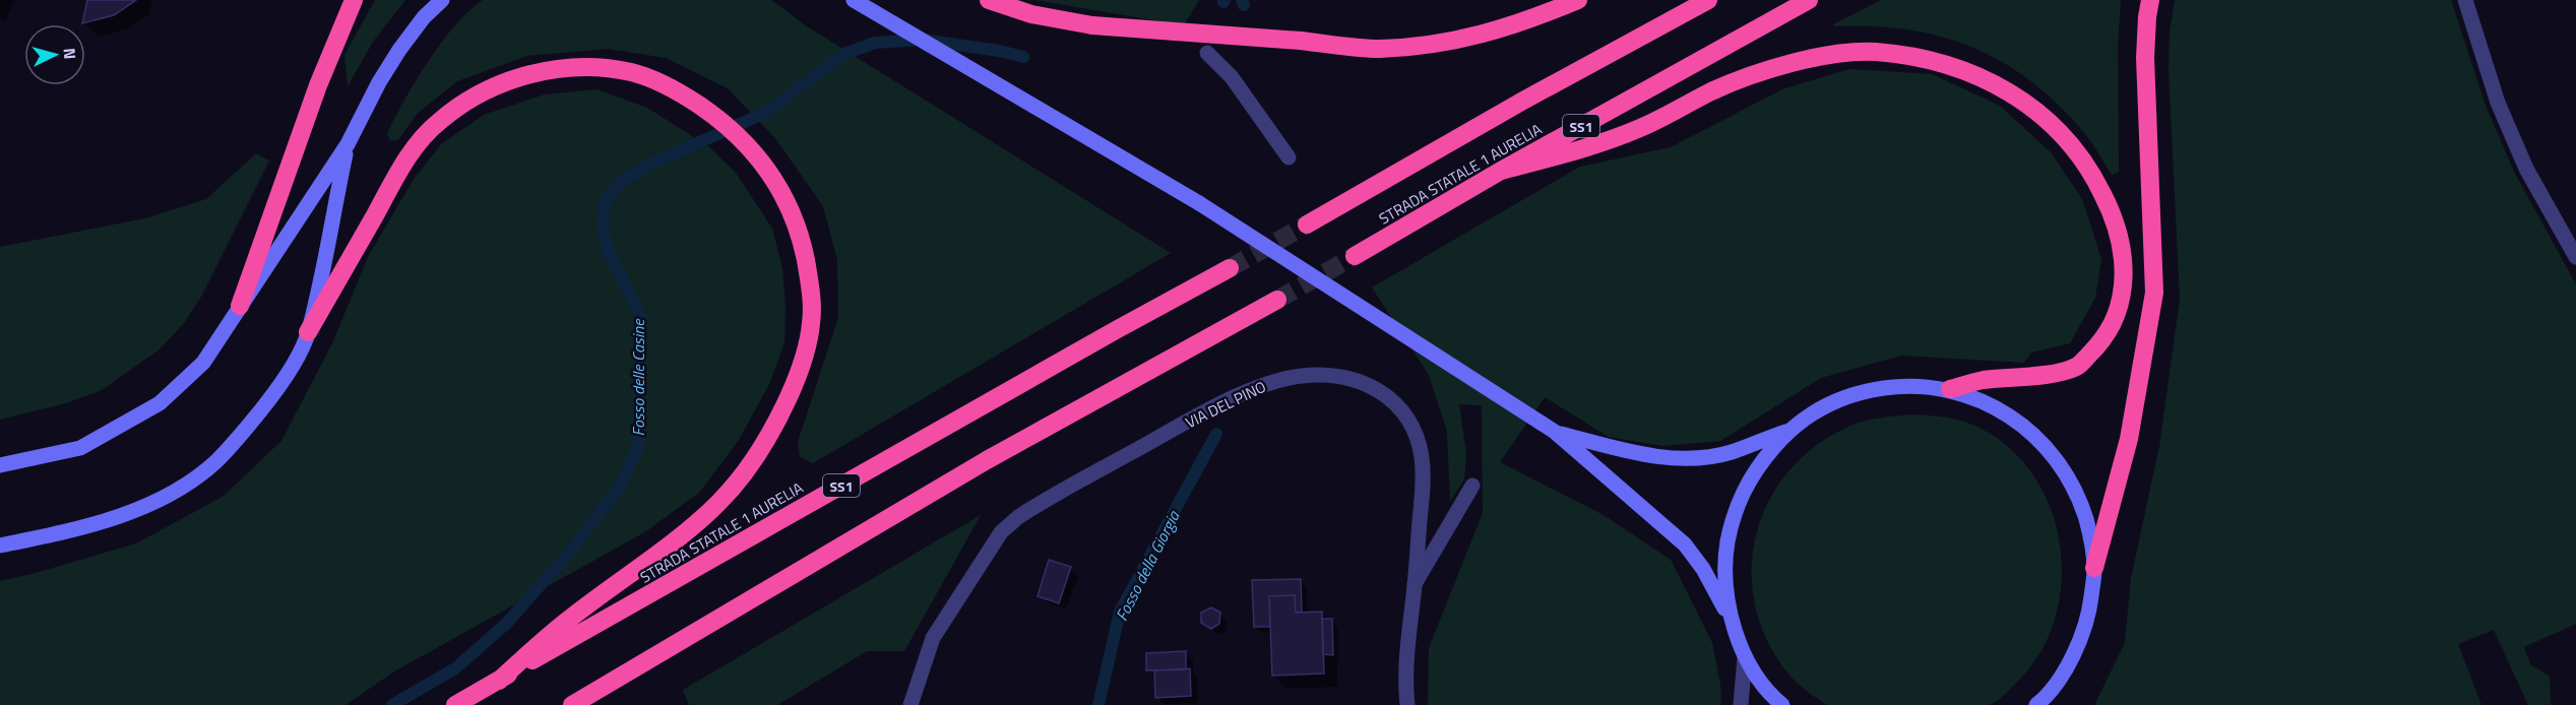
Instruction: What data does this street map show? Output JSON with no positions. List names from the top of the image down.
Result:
{
  "streets": {
    "highway": ["SS1", "STRADA STATALE 1 AURELIA"],
    "street": ["VIA DEL PINO"]
  },
  "water": ["Fosso delle Casine", "Fosso della Giorgia"],
  "north": "right"
}
